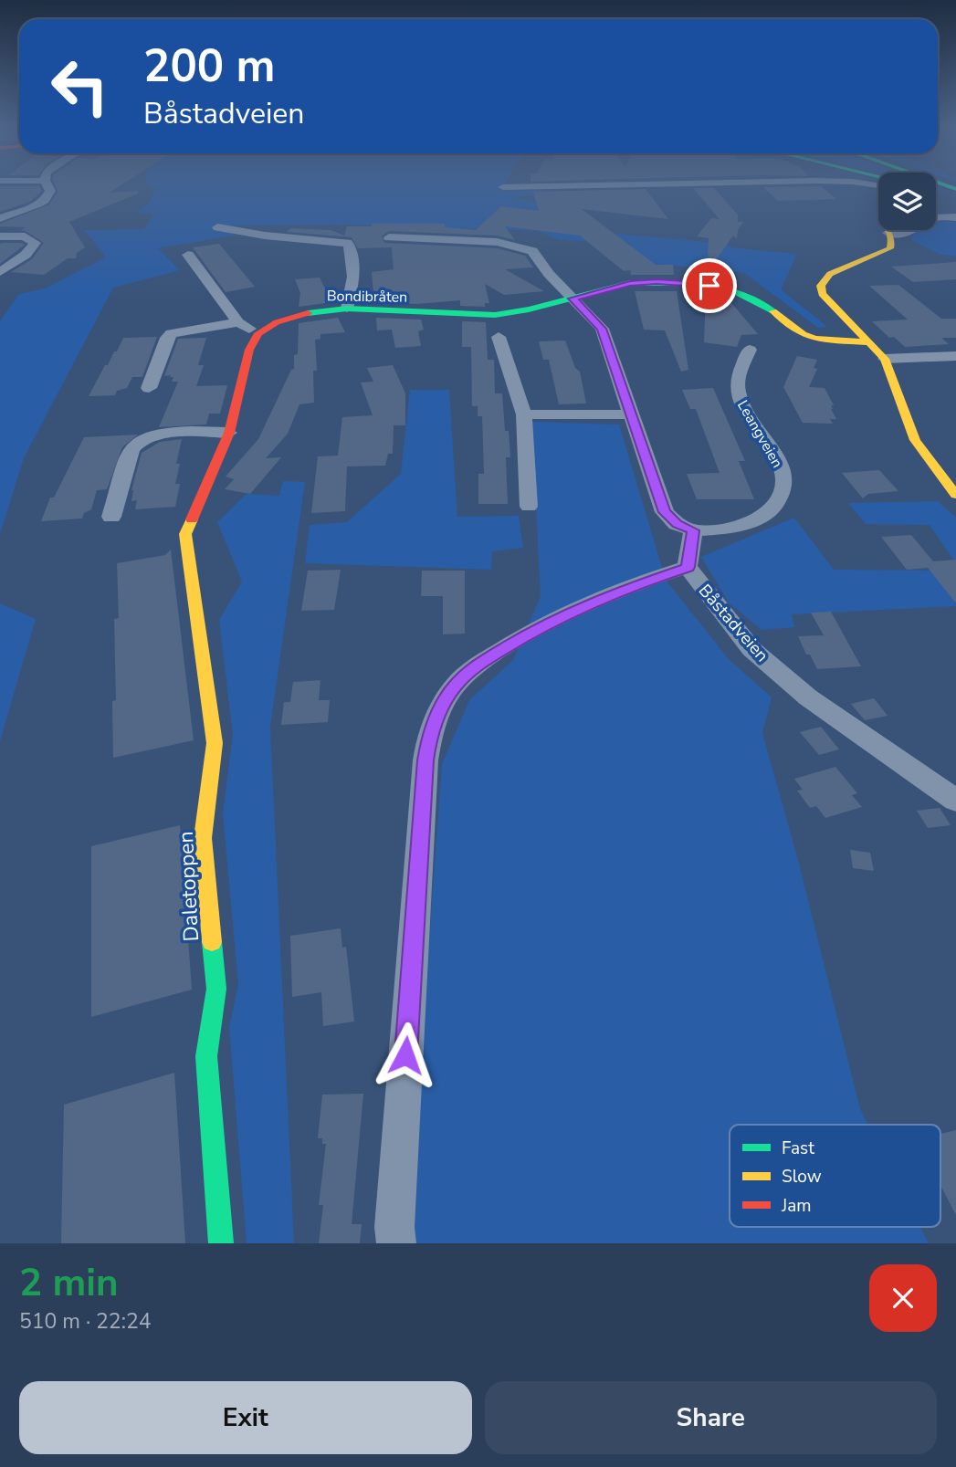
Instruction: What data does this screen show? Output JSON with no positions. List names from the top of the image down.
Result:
{
  "streets": {
    "main road": ["Bondibråten", "Daletoppen"],
    "street": ["Leangveien", "Båstadveien"]
  },
  "crossings": [
    ["Bondibråten", "Båstadveien"],
    ["Leangveien", "Båstadveien"]
  ],
  "legend": ["Fast", "Slow", "Jam"],
  "page": {
    "turn": ["200 m", "Båstadveien"],
    "heading": ["2 min", "510 m · 22:24"],
    "buttons": ["Exit", "Share"]
  }
}
